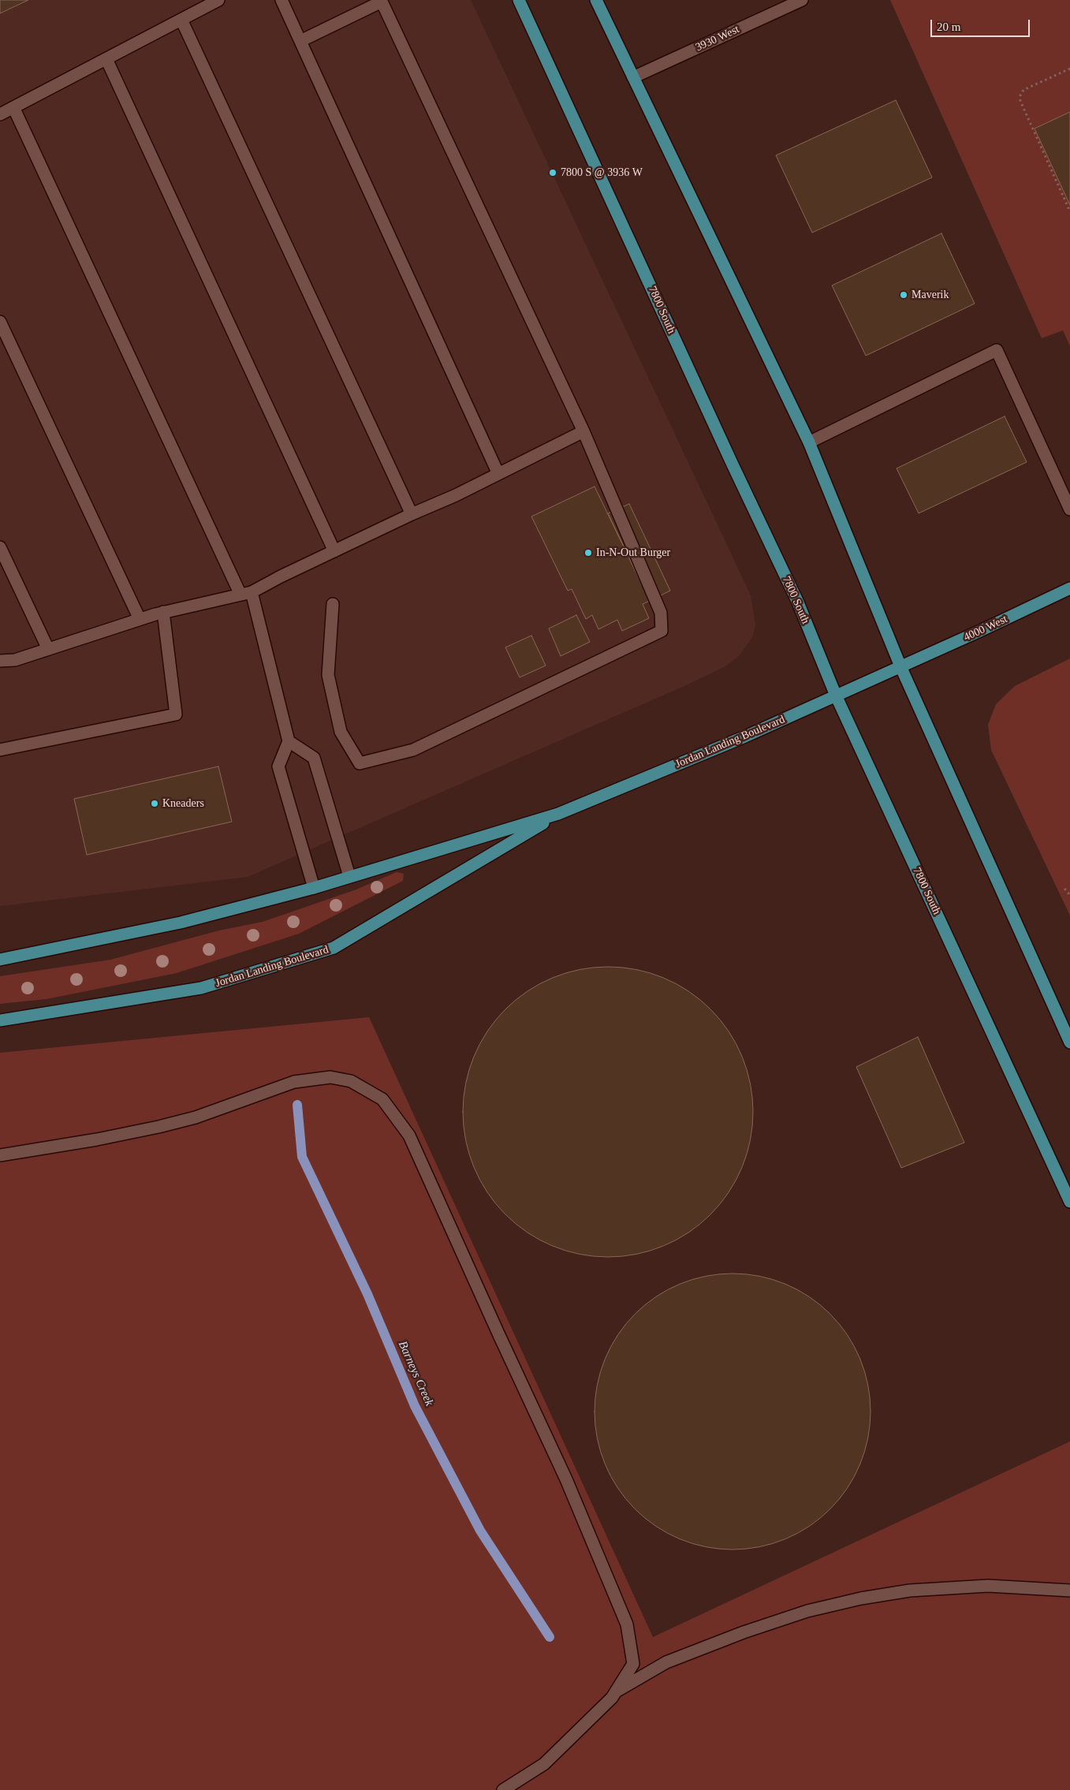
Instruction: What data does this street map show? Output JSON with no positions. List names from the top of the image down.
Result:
{
  "streets": {
    "main road": ["7800 South", "4000 West", "Jordan Landing Boulevard"],
    "street": ["3930 West"]
  },
  "crossings": [
    ["7800 South", "Jordan Landing Boulevard"],
    ["4000 West", "Jordan Landing Boulevard"]
  ],
  "water": ["Barneys Creek"],
  "places": [
    "7800 S @ 3936 W",
    "Maverik",
    "In-N-Out Burger",
    "Kneaders"
  ],
  "scale_bar": "20 m"
}
